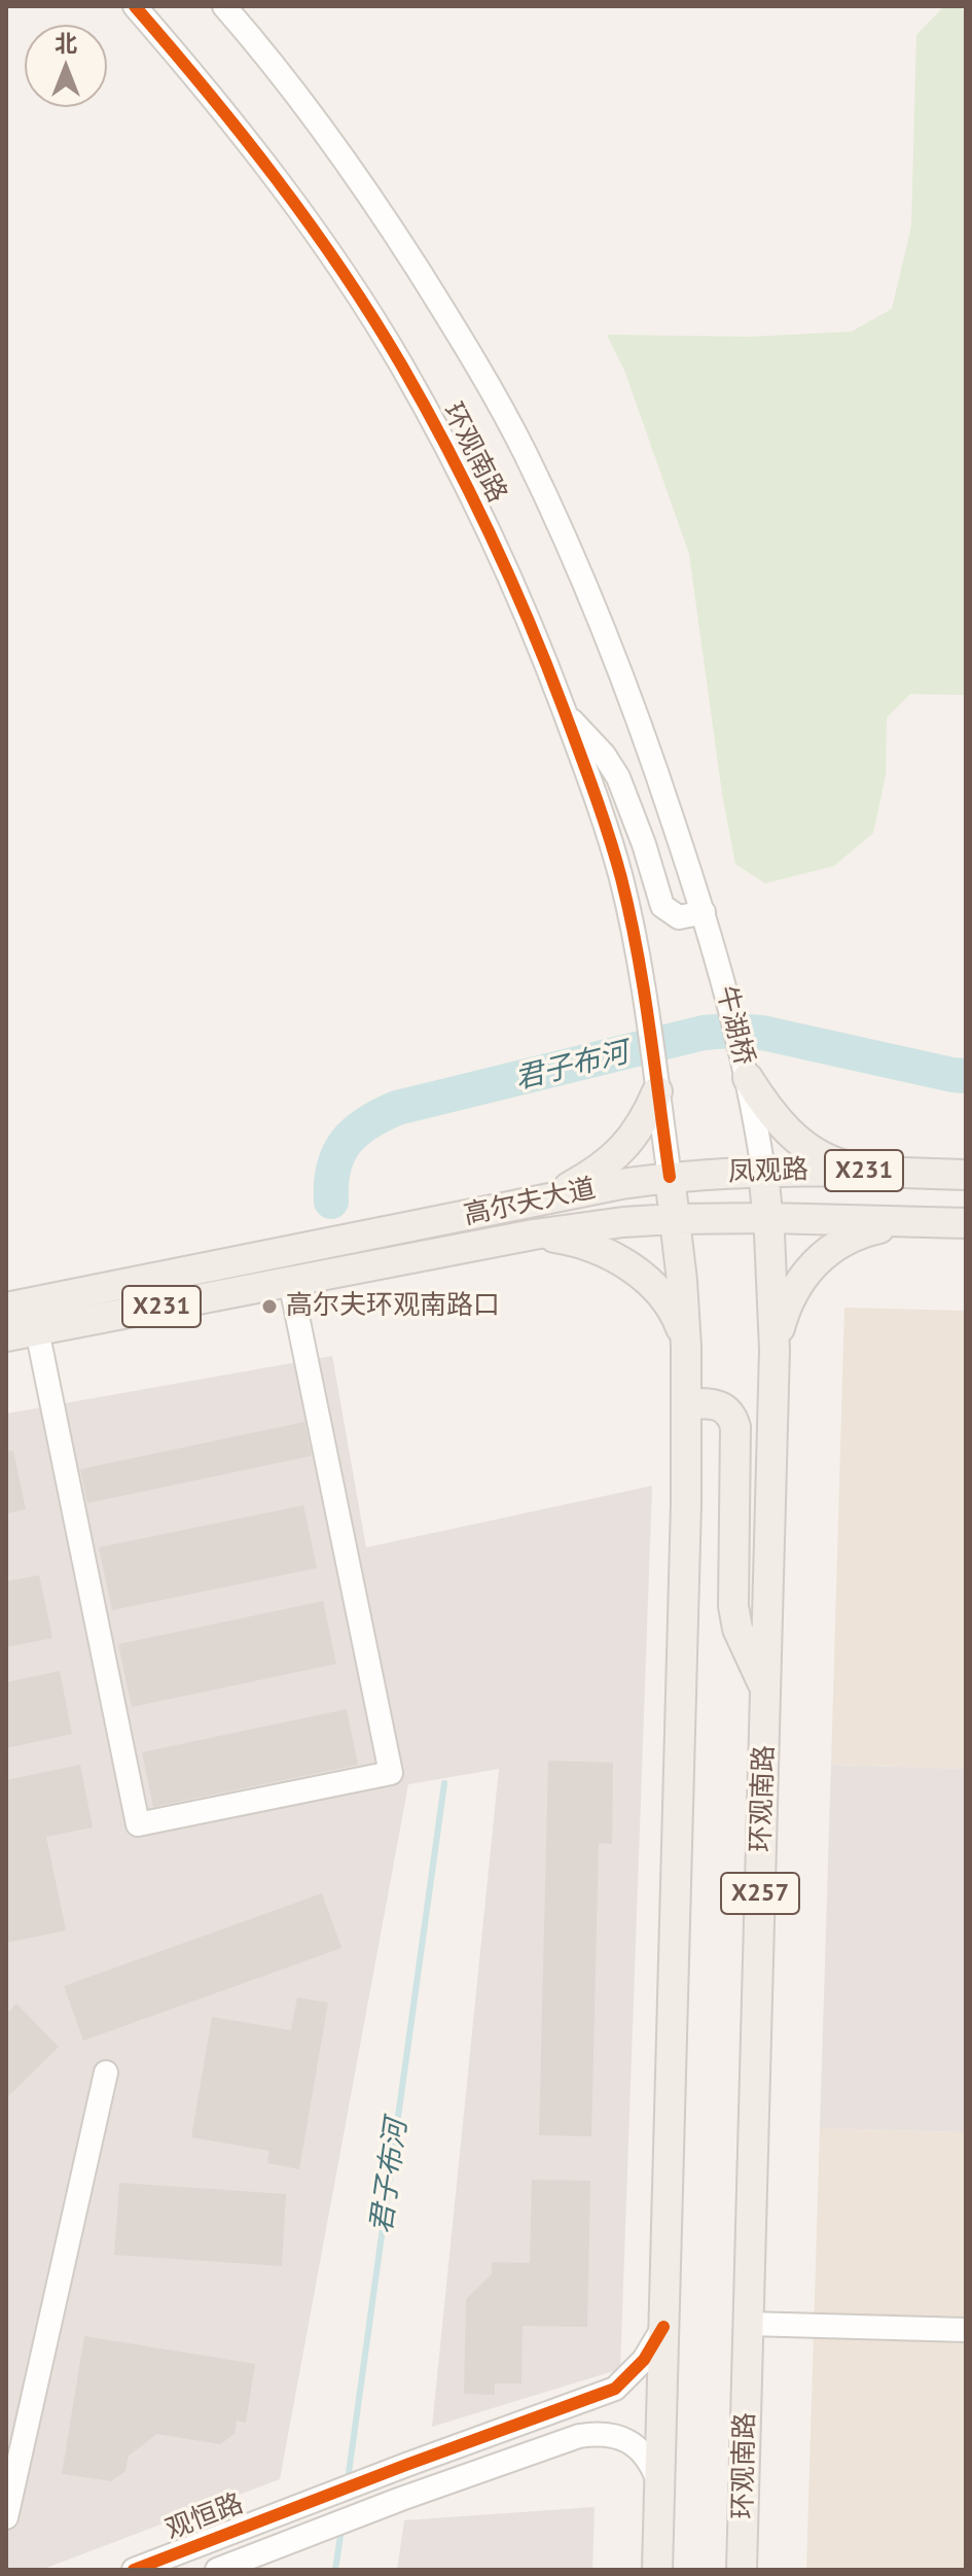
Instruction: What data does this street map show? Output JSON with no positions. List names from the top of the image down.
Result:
{
  "streets": {
    "main road": [
      "环观南路",
      "X231",
      "凤观路",
      "高尔夫大道",
      "X257"
    ],
    "street": ["牛湖桥", "观恒路"]
  },
  "crossings": [
    ["环观南路", "牛湖桥"],
    ["环观南路", "凤观路"],
    ["X231", "高尔夫大道"],
    ["凤观路", "高尔夫大道"]
  ],
  "water": ["君子布河"],
  "places": ["高尔夫环观南路口"],
  "north": "top"
}
